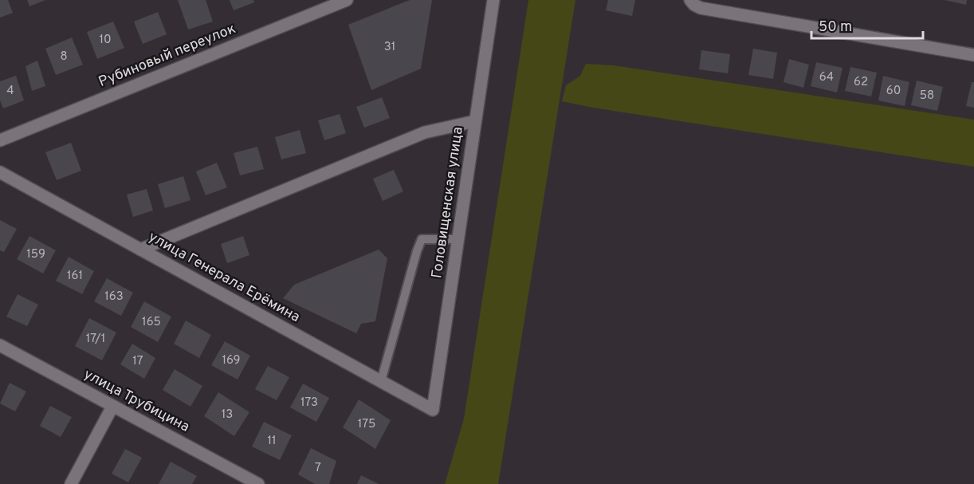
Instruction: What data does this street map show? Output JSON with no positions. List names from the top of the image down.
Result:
{
  "streets": {
    "street": [
      "Рубиновый переулок",
      "Головищенская улица",
      "улица Генерала Ерёмина",
      "улица Трубицина"
    ]
  },
  "crossings": [
    ["Головищенская улица", "улица Генерала Ерёмина"]
  ],
  "house_numbers": [
    "10",
    "31",
    "8",
    "64",
    "62",
    "4",
    "60",
    "58",
    "159",
    "161",
    "163",
    "165",
    "17/1",
    "169",
    "17",
    "173",
    "13",
    "175",
    "11",
    "7"
  ],
  "scale_bar": "50 m"
}
